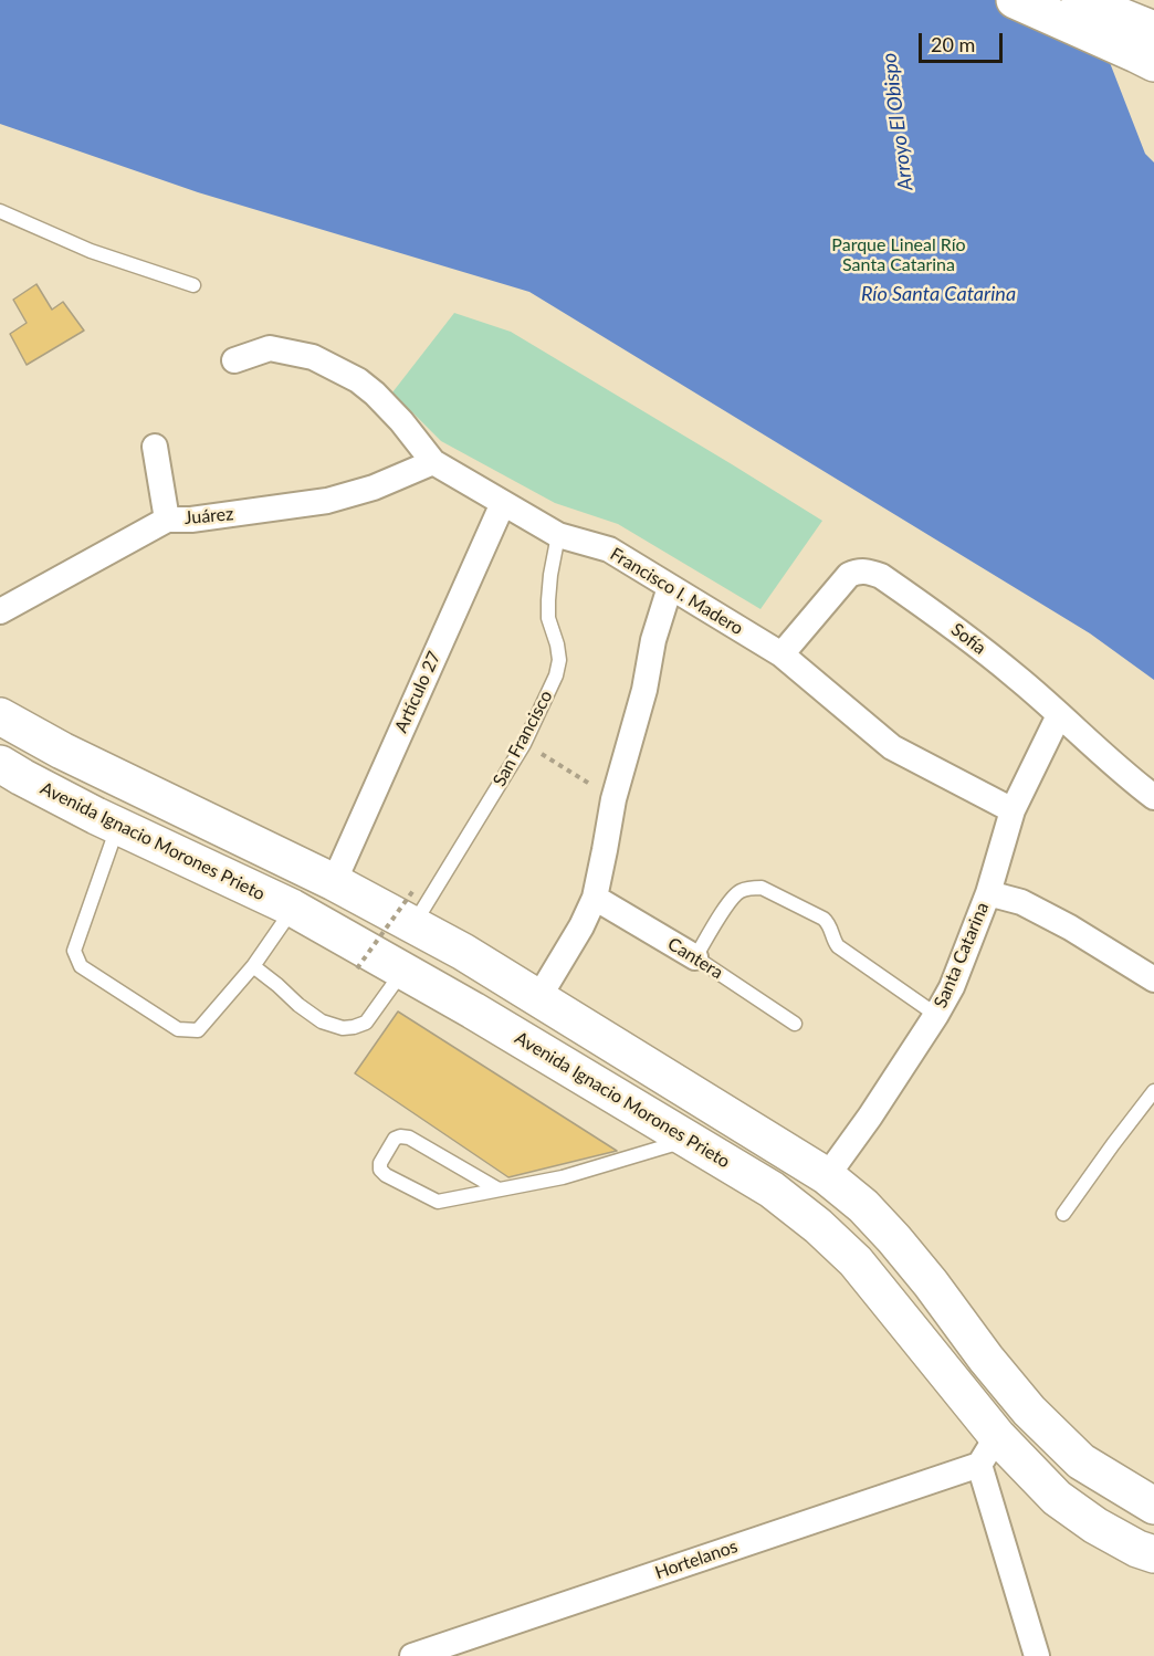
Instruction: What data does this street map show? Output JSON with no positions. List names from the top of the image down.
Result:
{
  "streets": {
    "main road": ["Avenida Ignacio Morones Prieto"],
    "street": [
      "Juárez",
      "Francisco I. Madero",
      "Sofía",
      "Artículo 27",
      "Santa Catarina",
      "Cantera",
      "Hortelanos"
    ],
    "lane": ["San Francisco"]
  },
  "crossings": [
    ["Juárez", "Francisco I. Madero"],
    ["Francisco I. Madero", "Sofía"],
    ["Francisco I. Madero", "Artículo 27"],
    ["Francisco I. Madero", "San Francisco"],
    ["Francisco I. Madero", "Santa Catarina"],
    ["Sofía", "Santa Catarina"],
    ["Avenida Ignacio Morones Prieto", "Hortelanos"]
  ],
  "water": ["Arroyo El Obispo", "Río Santa Catarina"],
  "parks": ["Parque Lineal Río Santa Catarina"],
  "scale_bar": "20 m"
}
